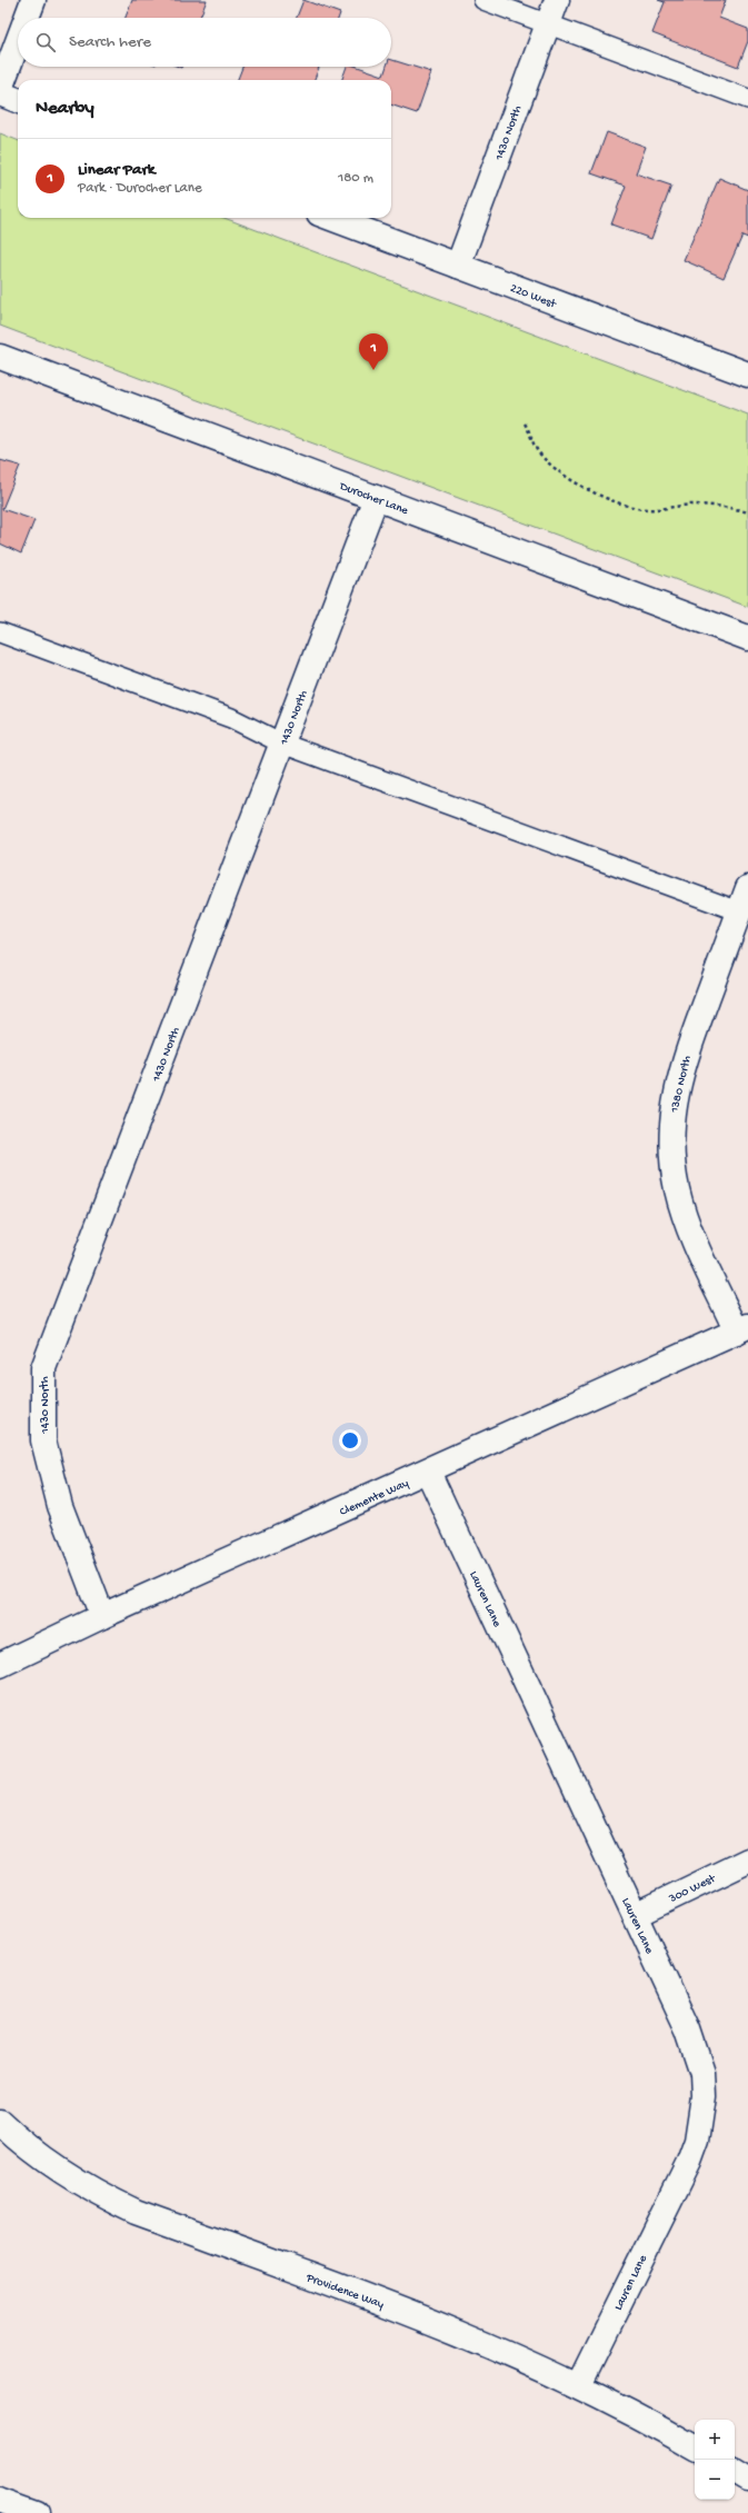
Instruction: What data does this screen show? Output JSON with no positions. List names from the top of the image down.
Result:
{
  "streets": {
    "street": [
      "1430 North",
      "220 West",
      "Durocher Lane",
      "1380 North",
      "Clemente Way",
      "Lauren Lane",
      "300 West",
      "Providence Way"
    ]
  },
  "crossings": [
    ["1430 North", "220 West"],
    ["1430 North", "Durocher Lane"],
    ["1430 North", "Clemente Way"],
    ["1380 North", "Clemente Way"],
    ["Clemente Way", "Lauren Lane"],
    ["Lauren Lane", "300 West"],
    ["Lauren Lane", "Providence Way"]
  ],
  "page": {
    "search": "Search here",
    "heading": "Nearby",
    "list": [
      {
        "mark": "1",
        "name": "Linear Park",
        "note": "Park · Durocher Lane",
        "value": "180 m"
      }
    ],
    "pins": "1",
    "map_buttons": ["+", "−"]
  }
}
